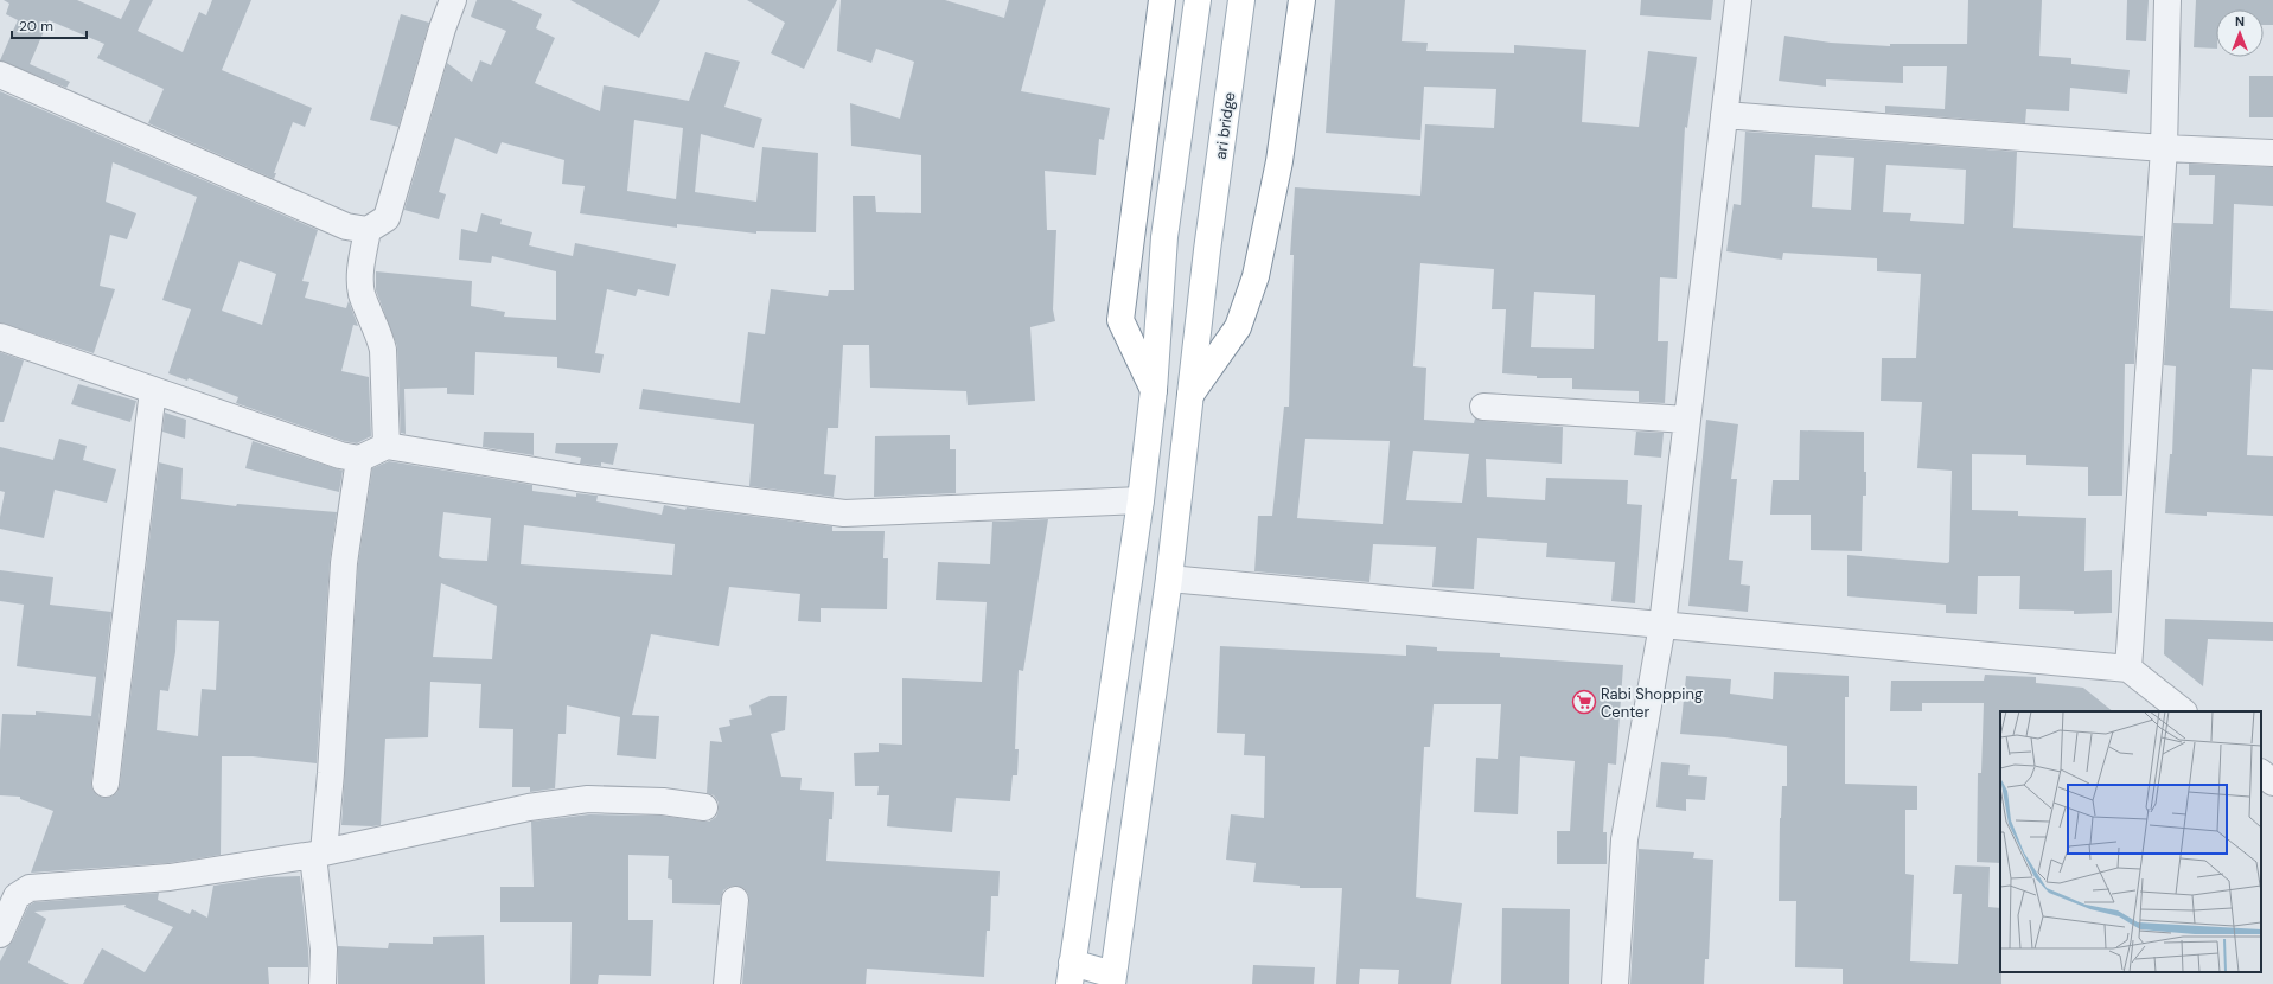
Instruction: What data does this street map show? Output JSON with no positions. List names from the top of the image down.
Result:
{
  "streets": {
    "main road": ["ari bridge"]
  },
  "places": {
    "supermarket": ["Rabi Shopping Center"]
  },
  "scale_bar": "20 m",
  "north": "top"
}
